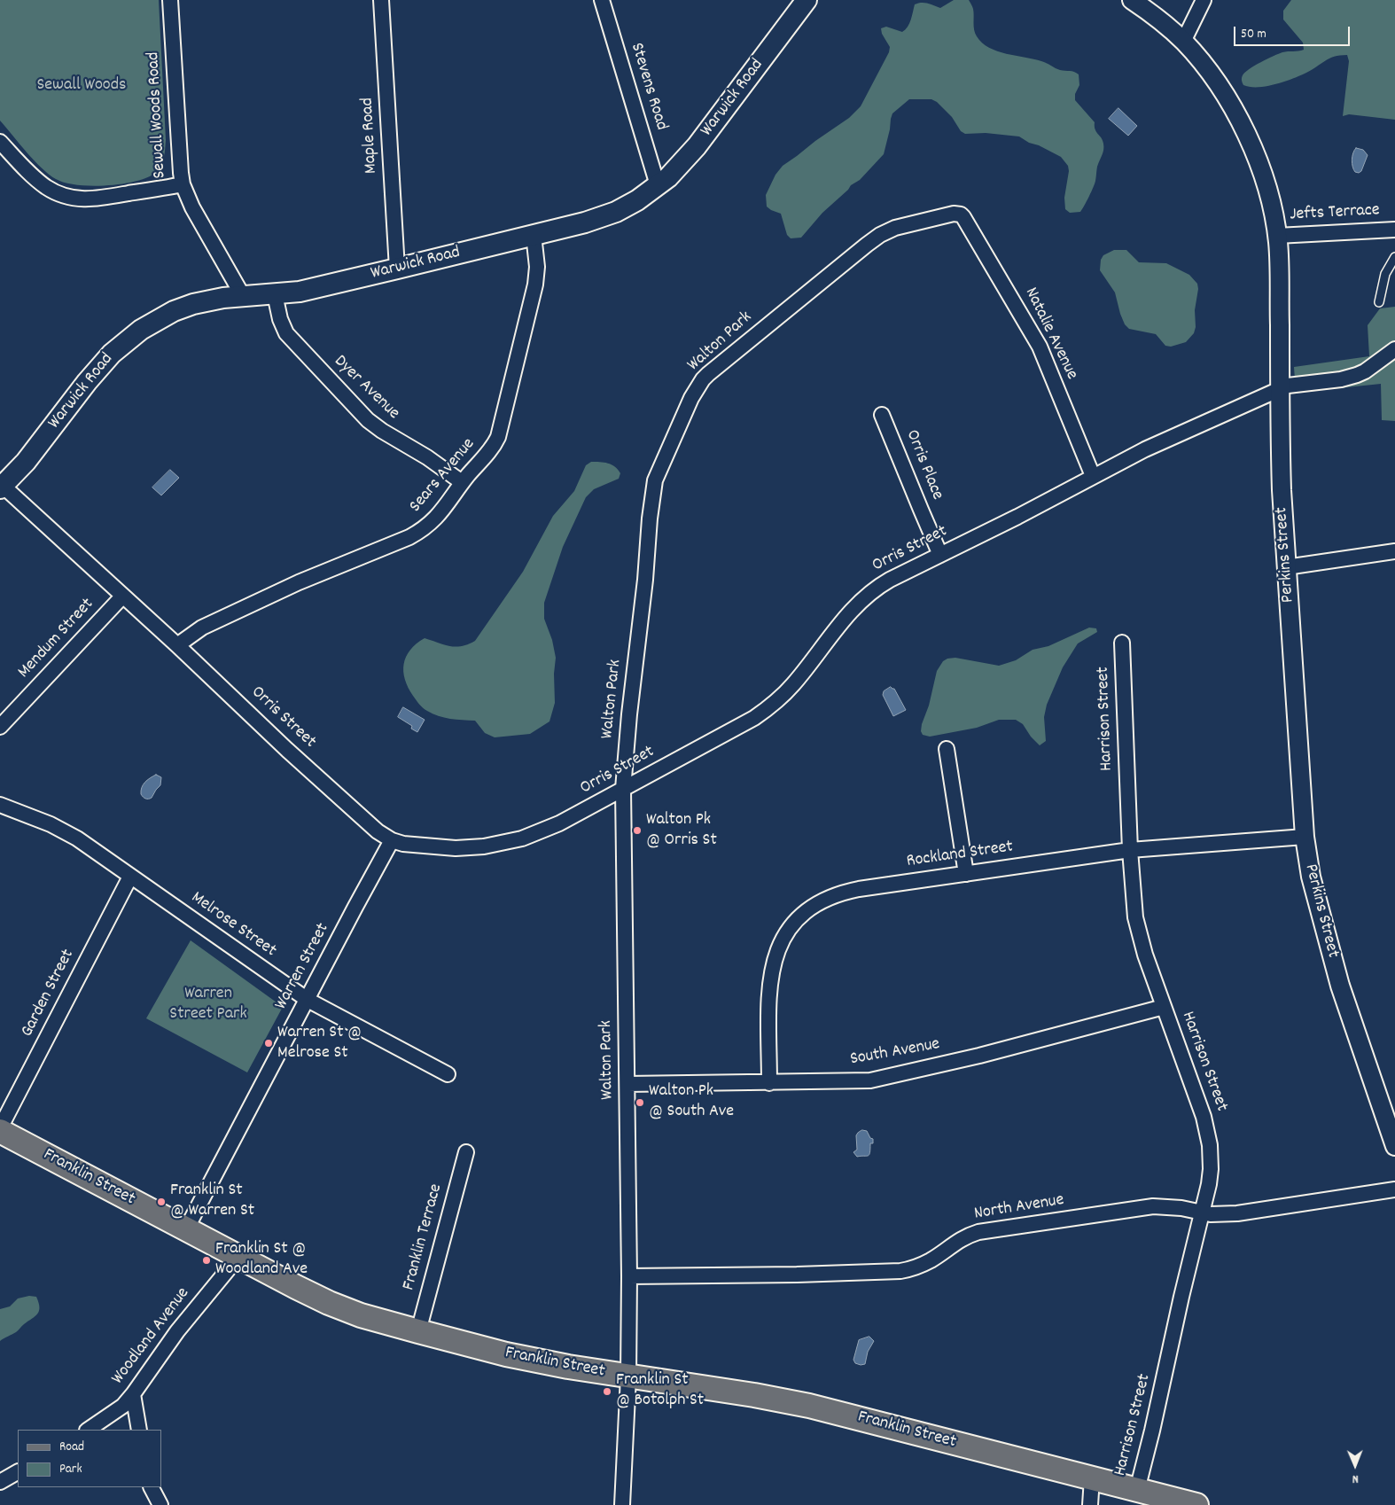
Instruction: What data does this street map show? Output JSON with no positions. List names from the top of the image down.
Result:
{
  "streets": {
    "main road": ["Warwick Road", "Franklin Street"],
    "street": [
      "Stevens Road",
      "Sewall Woods Road",
      "Maple Road",
      "Jefts Terrace",
      "Natalie Avenue",
      "Walton Park",
      "Dyer Avenue",
      "Orris Place",
      "Sears Avenue",
      "Orris Street",
      "Perkins Street",
      "Mendum Street",
      "Harrison Street",
      "Rockland Street",
      "Melrose Street",
      "Warren Street",
      "Garden Street",
      "South Avenue",
      "North Avenue",
      "Franklin Terrace",
      "Woodland Avenue"
    ]
  },
  "crossings": [
    ["Stevens Road", "Warwick Road"],
    ["Warwick Road", "Maple Road"],
    ["Warwick Road", "Dyer Avenue"],
    ["Warwick Road", "Sears Avenue"],
    ["Warwick Road", "Orris Street"],
    ["Jefts Terrace", "Perkins Street"],
    ["Natalie Avenue", "Walton Park"],
    ["Natalie Avenue", "Orris Street"],
    ["Walton Park", "Orris Street"],
    ["Walton Park", "South Avenue"],
    ["Walton Park", "Franklin Street"],
    ["Walton Park", "North Avenue"],
    ["Dyer Avenue", "Sears Avenue"],
    ["Orris Place", "Orris Street"],
    ["Sears Avenue", "Orris Street"],
    ["Orris Street", "Perkins Street"],
    ["Orris Street", "Mendum Street"],
    ["Orris Street", "Warren Street"],
    ["Perkins Street", "Rockland Street"],
    ["Harrison Street", "Rockland Street"],
    ["Harrison Street", "South Avenue"],
    ["Harrison Street", "Franklin Street"],
    ["Harrison Street", "North Avenue"],
    ["Rockland Street", "South Avenue"],
    ["Melrose Street", "Warren Street"],
    ["Melrose Street", "Garden Street"],
    ["Warren Street", "Franklin Street"],
    ["Garden Street", "Franklin Street"],
    ["Franklin Street", "Franklin Terrace"],
    ["Franklin Street", "Woodland Avenue"]
  ],
  "parks": ["Sewall Woods", "Warren Street Park"],
  "places": [
    "Walton Pk @ Orris St",
    "Warren St @ Melrose St",
    "Walton Pk @ South Ave",
    "Franklin St @ Warren St",
    "Franklin St @ Woodland Ave",
    "Franklin St @ Botolph St"
  ],
  "legend": ["Road", "Park"],
  "scale_bar": "50 m",
  "north": "bottom"
}
